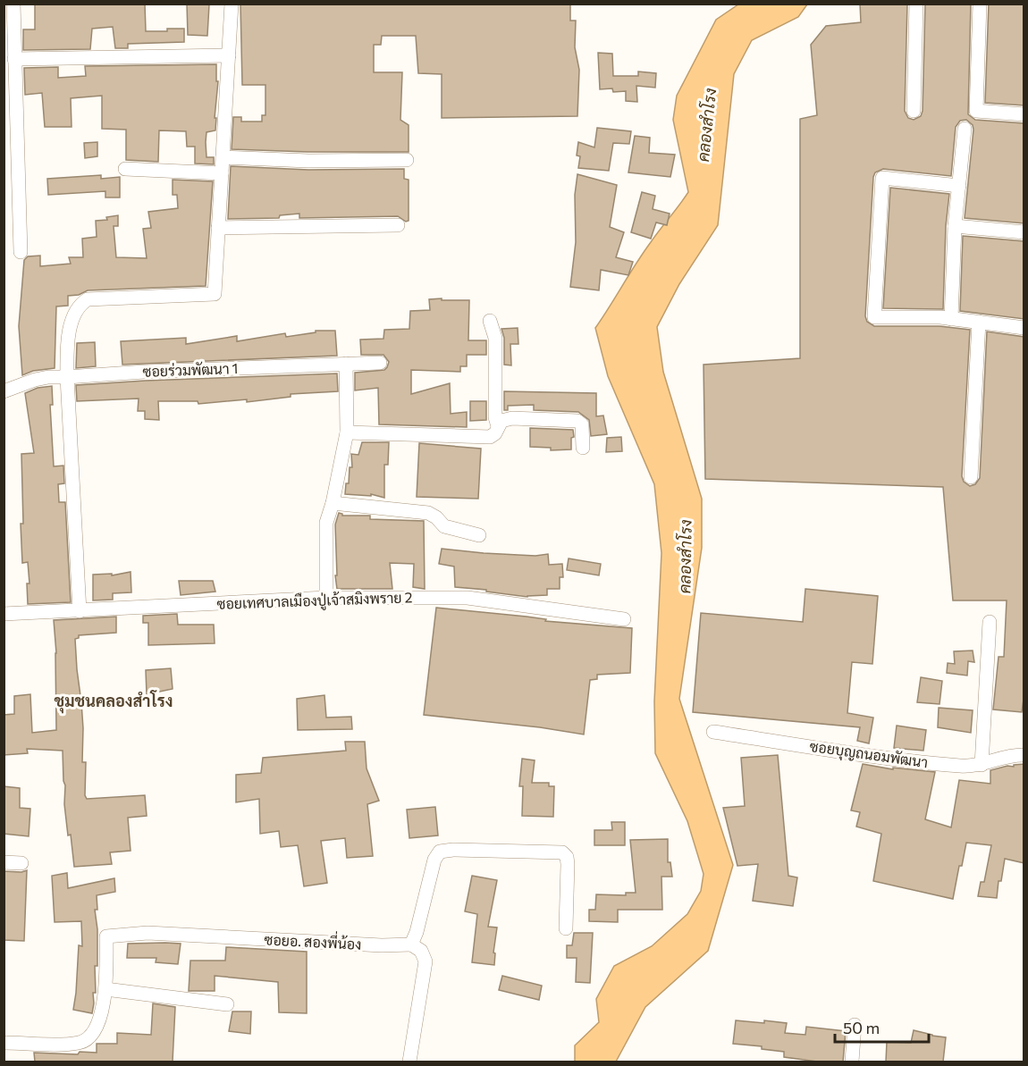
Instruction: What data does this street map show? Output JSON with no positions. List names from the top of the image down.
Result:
{
  "streets": {
    "street": [
      "ซอยร่วมพัฒนา 1",
      "ซอยเทศบาลเมืองปู่เจ้าสมิงพราย 2",
      "ซอยบุญถนอมพัฒนา",
      "ซอยอ. สองพี่น้อง"
    ]
  },
  "districts": ["ชุมชนคลองสำโรง"],
  "water": ["คลองสำโรง"],
  "scale_bar": "50 m"
}
